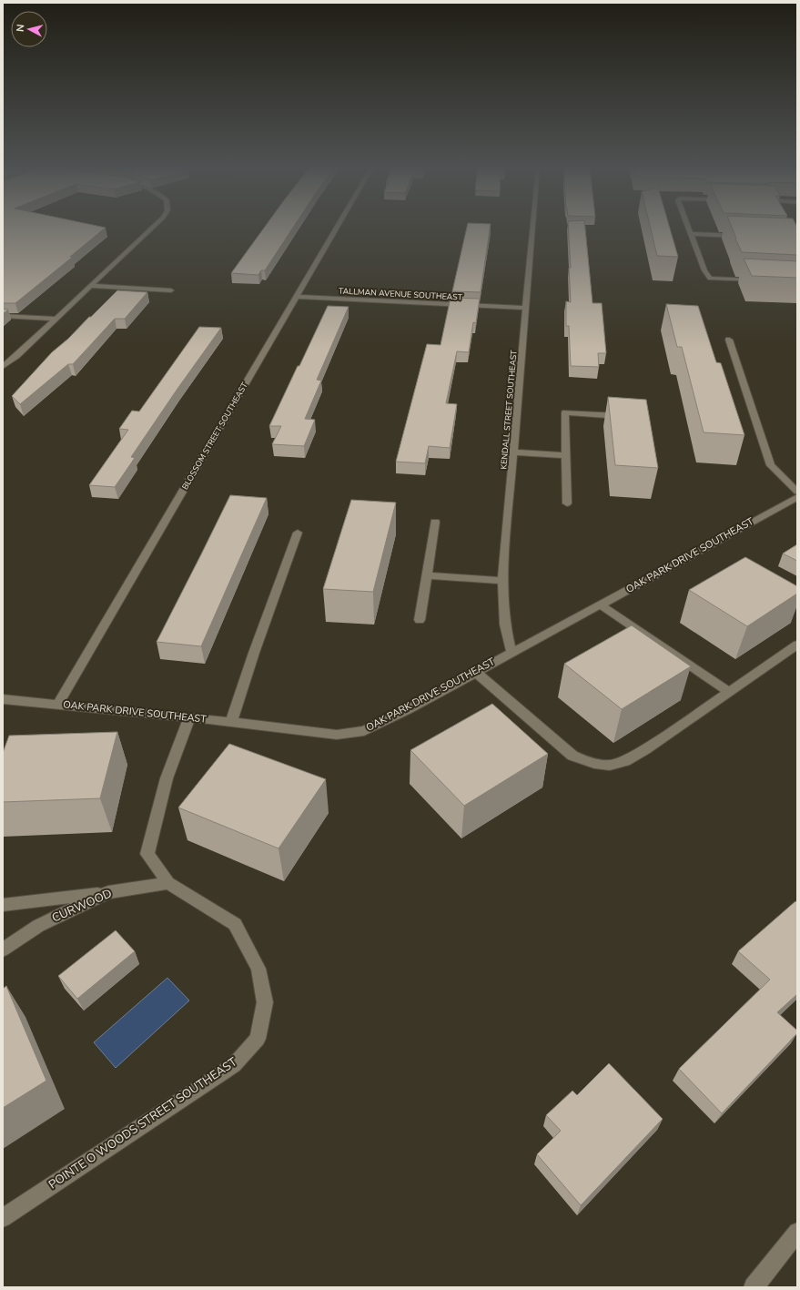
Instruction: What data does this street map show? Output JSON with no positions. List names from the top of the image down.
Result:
{
  "streets": {
    "street": [
      "TALLMAN AVENUE SOUTHEAST",
      "KENDALL STREET SOUTHEAST",
      "BLOSSOM STREET SOUTHEAST",
      "OAK PARK DRIVE SOUTHEAST",
      "CURWOOD",
      "POINTE O WOODS STREET SOUTHEAST"
    ]
  },
  "crossings": [
    ["TALLMAN AVENUE SOUTHEAST", "KENDALL STREET SOUTHEAST"],
    ["TALLMAN AVENUE SOUTHEAST", "BLOSSOM STREET SOUTHEAST"],
    ["KENDALL STREET SOUTHEAST", "OAK PARK DRIVE SOUTHEAST"],
    ["BLOSSOM STREET SOUTHEAST", "OAK PARK DRIVE SOUTHEAST"],
    ["CURWOOD", "POINTE O WOODS STREET SOUTHEAST"]
  ],
  "north": "left"
}
